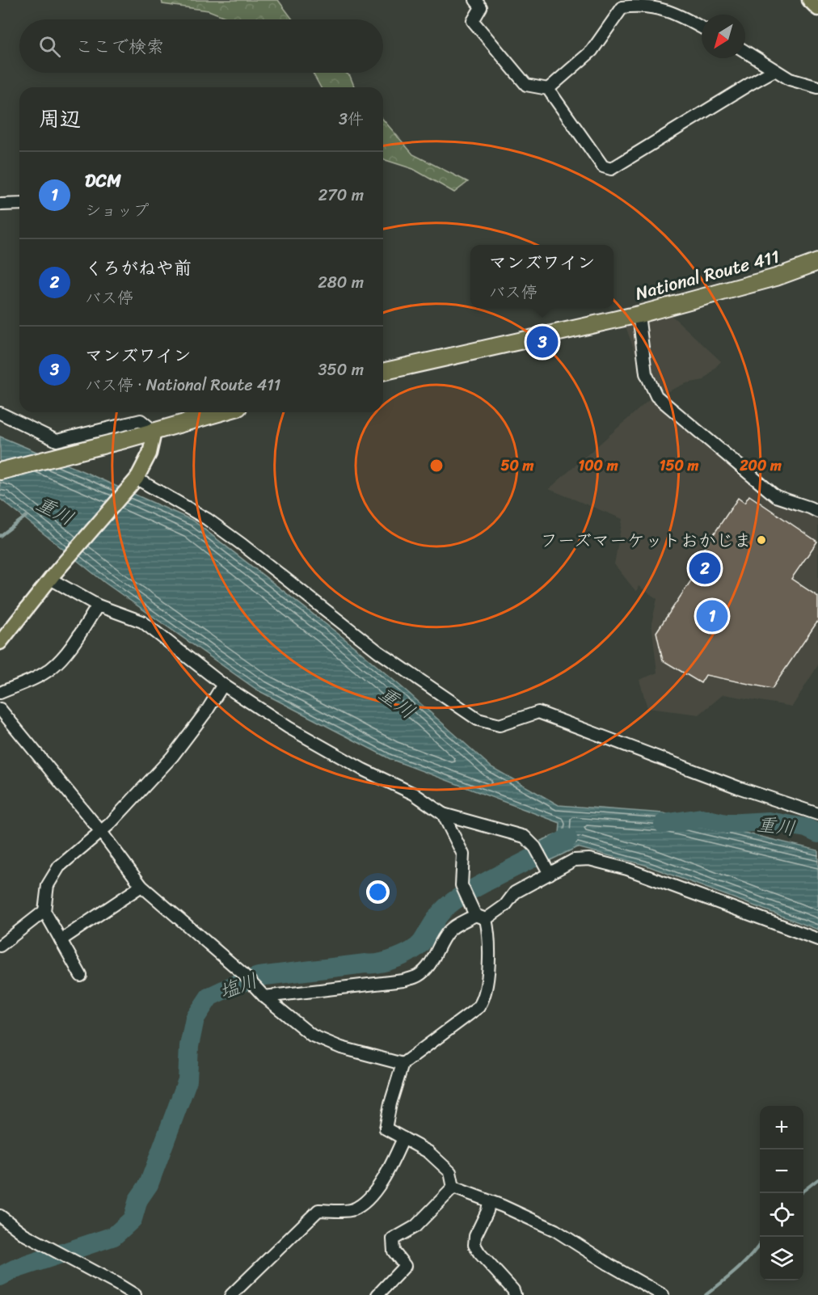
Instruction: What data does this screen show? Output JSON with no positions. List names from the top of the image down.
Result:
{
  "streets": {
    "highway": ["National Route 411"]
  },
  "water": ["重川", "塩川"],
  "places": ["フーズマーケットおかじま"],
  "north": "bottom left",
  "page": {
    "search": "ここで検索",
    "heading": ["周辺", "3件"],
    "list": [
      {
        "mark": "1",
        "name": "DCM",
        "note": "ショップ",
        "value": "270 m"
      },
      {
        "mark": "2",
        "name": "くろがねや前",
        "note": "バス停",
        "value": "280 m"
      },
      {
        "mark": "3",
        "name": "マンズワイン",
        "note": "バス停 · National Route 411",
        "value": "350 m"
      }
    ],
    "popup": ["マンズワイン", "バス停"],
    "pins": ["3", "2", "1"],
    "map_buttons": ["+", "−"]
  },
  "rings": [
    "50 m",
    "100 m",
    "150 m",
    "200 m"
  ]
}
